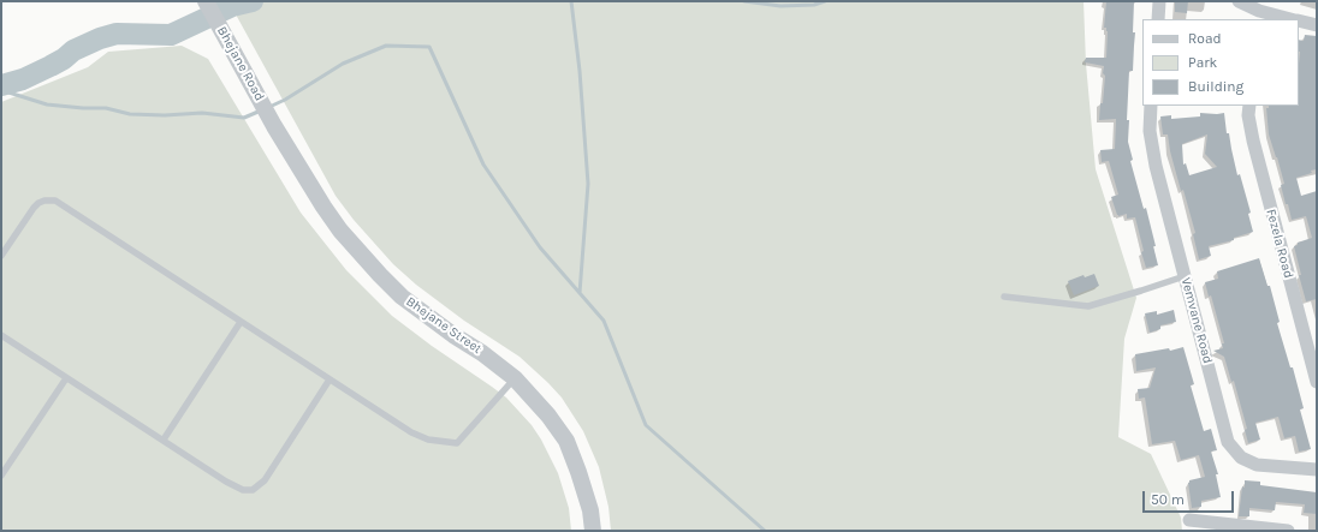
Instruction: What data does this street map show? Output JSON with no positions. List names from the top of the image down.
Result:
{
  "streets": {
    "street": [
      "Bhejane Road",
      "Fezela Road",
      "Vemvane Road",
      "Bhejane Street"
    ]
  },
  "crossings": [
    ["Bhejane Road", "Bhejane Street"]
  ],
  "legend": ["Road", "Park", "Building"],
  "scale_bar": "50 m"
}
